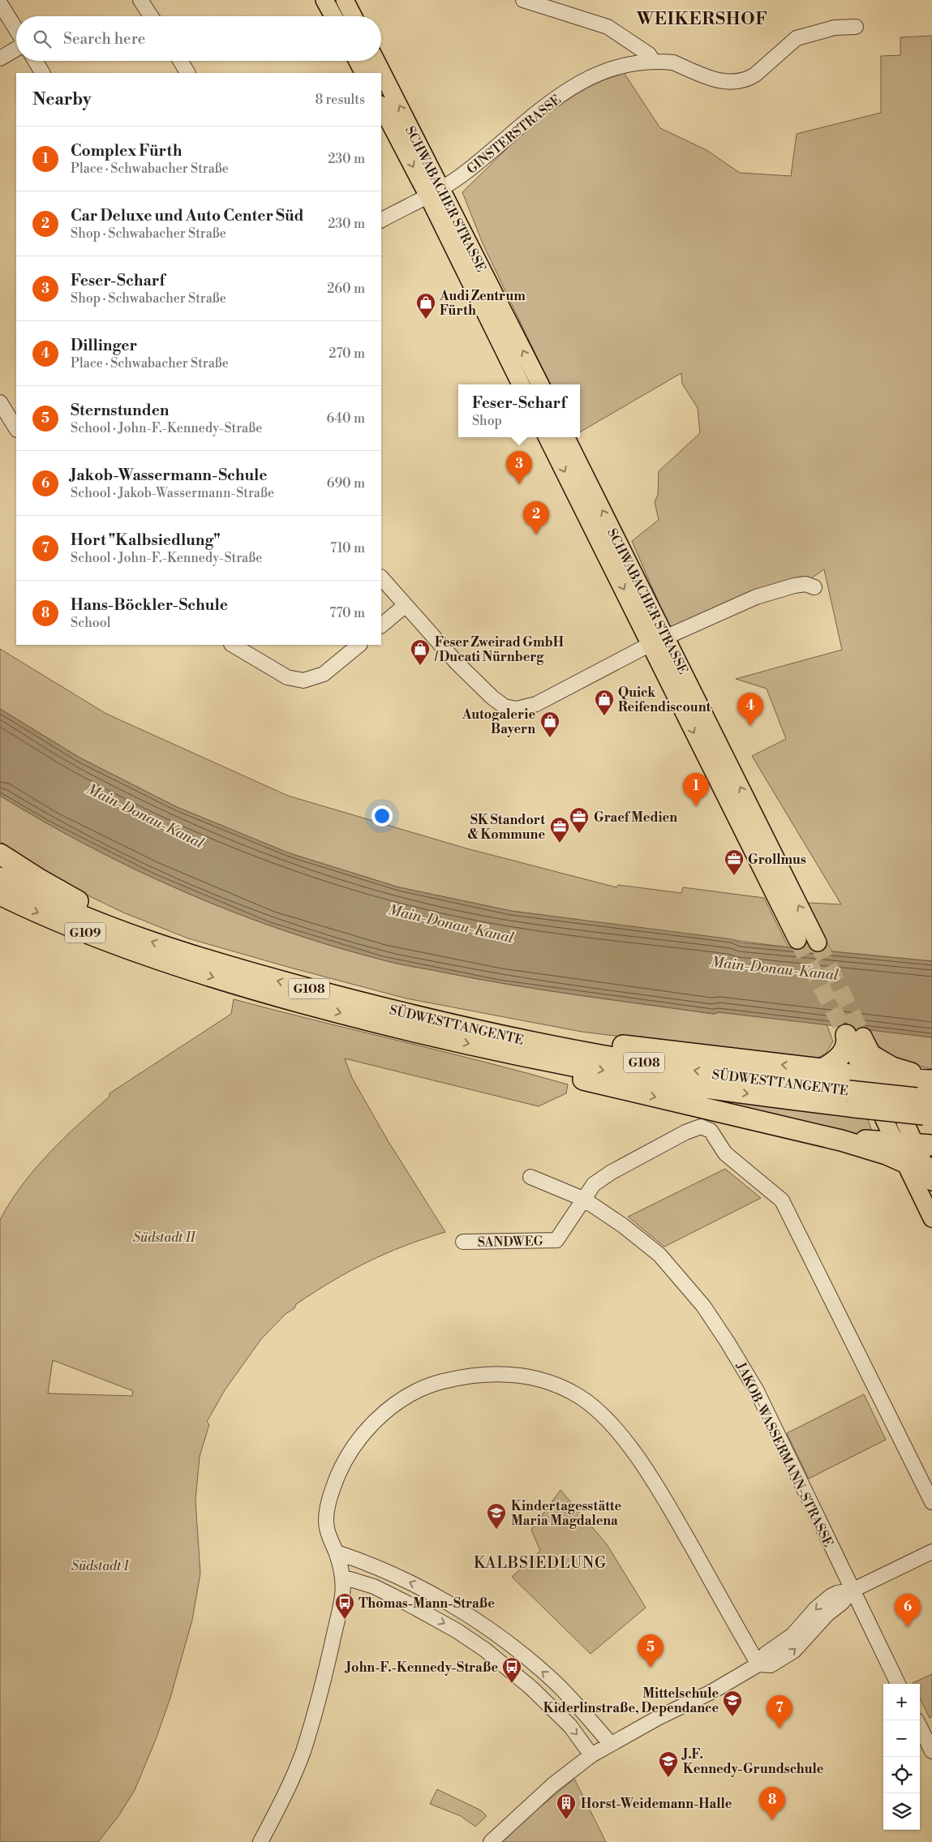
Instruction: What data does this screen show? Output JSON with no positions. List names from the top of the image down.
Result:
{
  "streets": {
    "highway": ["G109", "G108", "SÜDWESTTANGENTE"],
    "main road": ["SCHWABACHER STRASSE"],
    "street": ["GINSTERSTRASSE", "SANDWEG", "JAKOB-WASSERMANN-STRASSE"]
  },
  "crossings": [
    ["GINSTERSTRASSE", "SCHWABACHER STRASSE"],
    ["SANDWEG", "JAKOB-WASSERMANN-STRASSE"]
  ],
  "districts": ["WEIKERSHOF", "KALBSIEDLUNG"],
  "water": ["Main-Donau-Kanal"],
  "parks": ["Südstadt II", "Südstadt I"],
  "places": {
    "shop": [
      "Audi Zentrum Fürth",
      "Feser Zweirad GmbH / Ducati Nürnberg",
      "Quick Reifendiscount",
      "Autogalerie Bayern"
    ],
    "office": ["Graef Medien", "SK Standort & Kommune", "Grollmus"],
    "school or university": ["Kindertagesstätte Maria Magdalena", "Mittelschule Kiderlinstraße, Dependance", "J.F. Kennedy-Grundschule"],
    "bus stop": ["Thomas-Mann-Straße", "John-F.-Kennedy-Straße"],
    "building": ["Horst-Weidemann-Halle"]
  },
  "page": {
    "search": "Search here",
    "heading": ["Nearby", "8 results"],
    "list": [
      {
        "mark": "1",
        "name": "Complex Fürth",
        "note": "Place · Schwabacher Straße",
        "value": "230 m"
      },
      {
        "mark": "2",
        "name": "Car Deluxe und Auto Center Süd",
        "note": "Shop · Schwabacher Straße",
        "value": "230 m"
      },
      {
        "mark": "3",
        "name": "Feser-Scharf",
        "note": "Shop · Schwabacher Straße",
        "value": "260 m"
      },
      {
        "mark": "4",
        "name": "Dillinger",
        "note": "Place · Schwabacher Straße",
        "value": "270 m"
      },
      {
        "mark": "5",
        "name": "Sternstunden",
        "note": "School · John-F.-Kennedy-Straße",
        "value": "640 m"
      },
      {
        "mark": "6",
        "name": "Jakob-Wassermann-Schule",
        "note": "School · Jakob-Wassermann-Straße",
        "value": "690 m"
      },
      {
        "mark": "7",
        "name": "Hort \"Kalbsiedlung\"",
        "note": "School · John-F.-Kennedy-Straße",
        "value": "710 m"
      },
      {
        "mark": "8",
        "name": "Hans-Böckler-Schule",
        "note": "School",
        "value": "770 m"
      }
    ],
    "popup": ["Feser-Scharf", "Shop"],
    "pins": [
      "3",
      "2",
      "4",
      "1",
      "6",
      "5",
      "7",
      "8"
    ],
    "map_buttons": ["+", "−"]
  }
}
